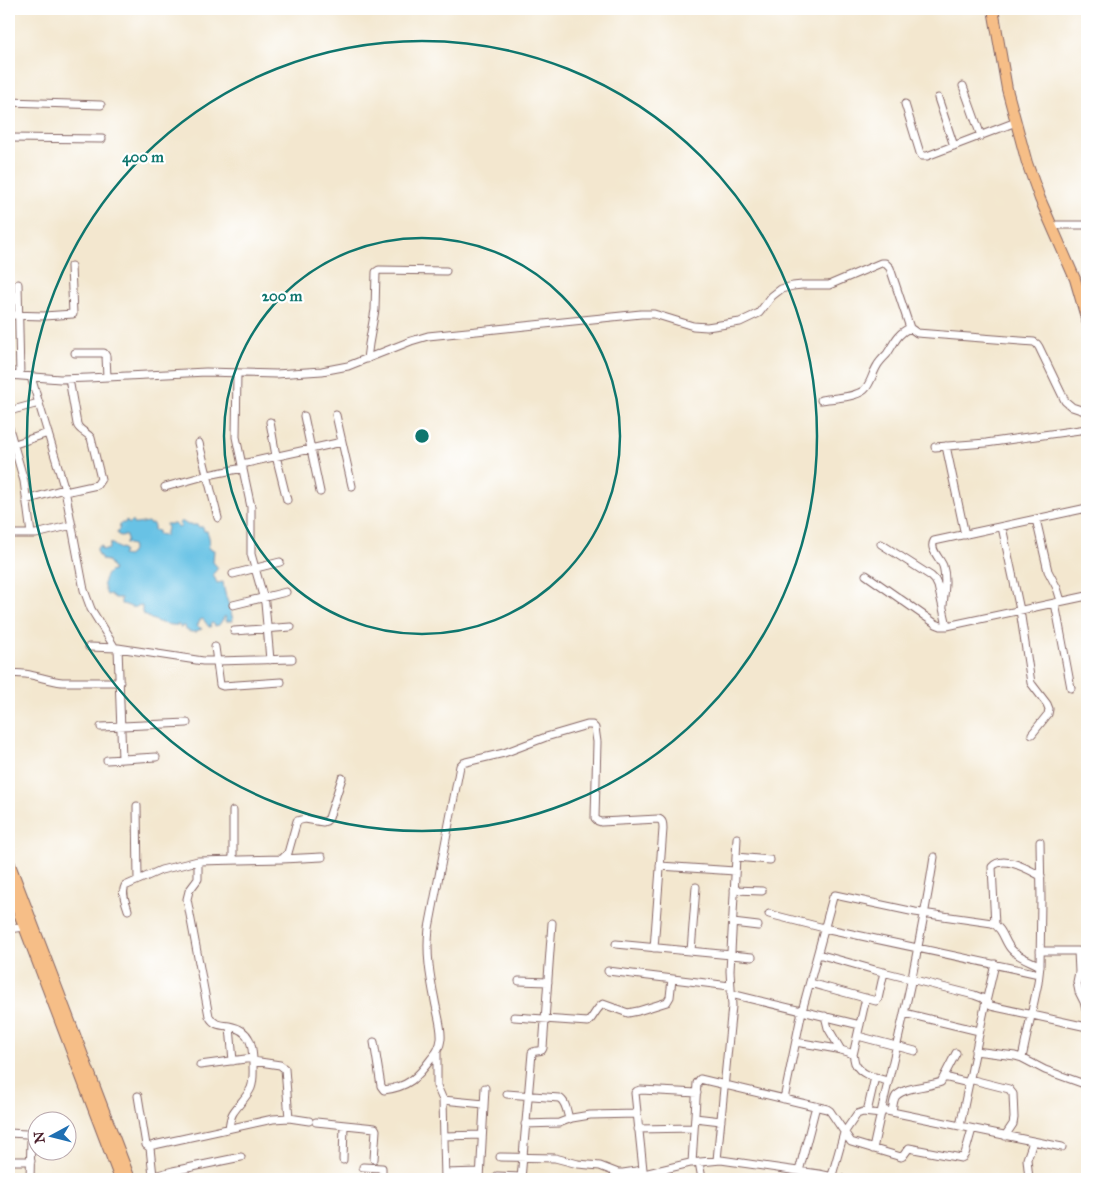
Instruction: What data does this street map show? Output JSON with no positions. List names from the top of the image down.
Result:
{
  "north": "left",
  "rings": ["400 m", "200 m"]
}
